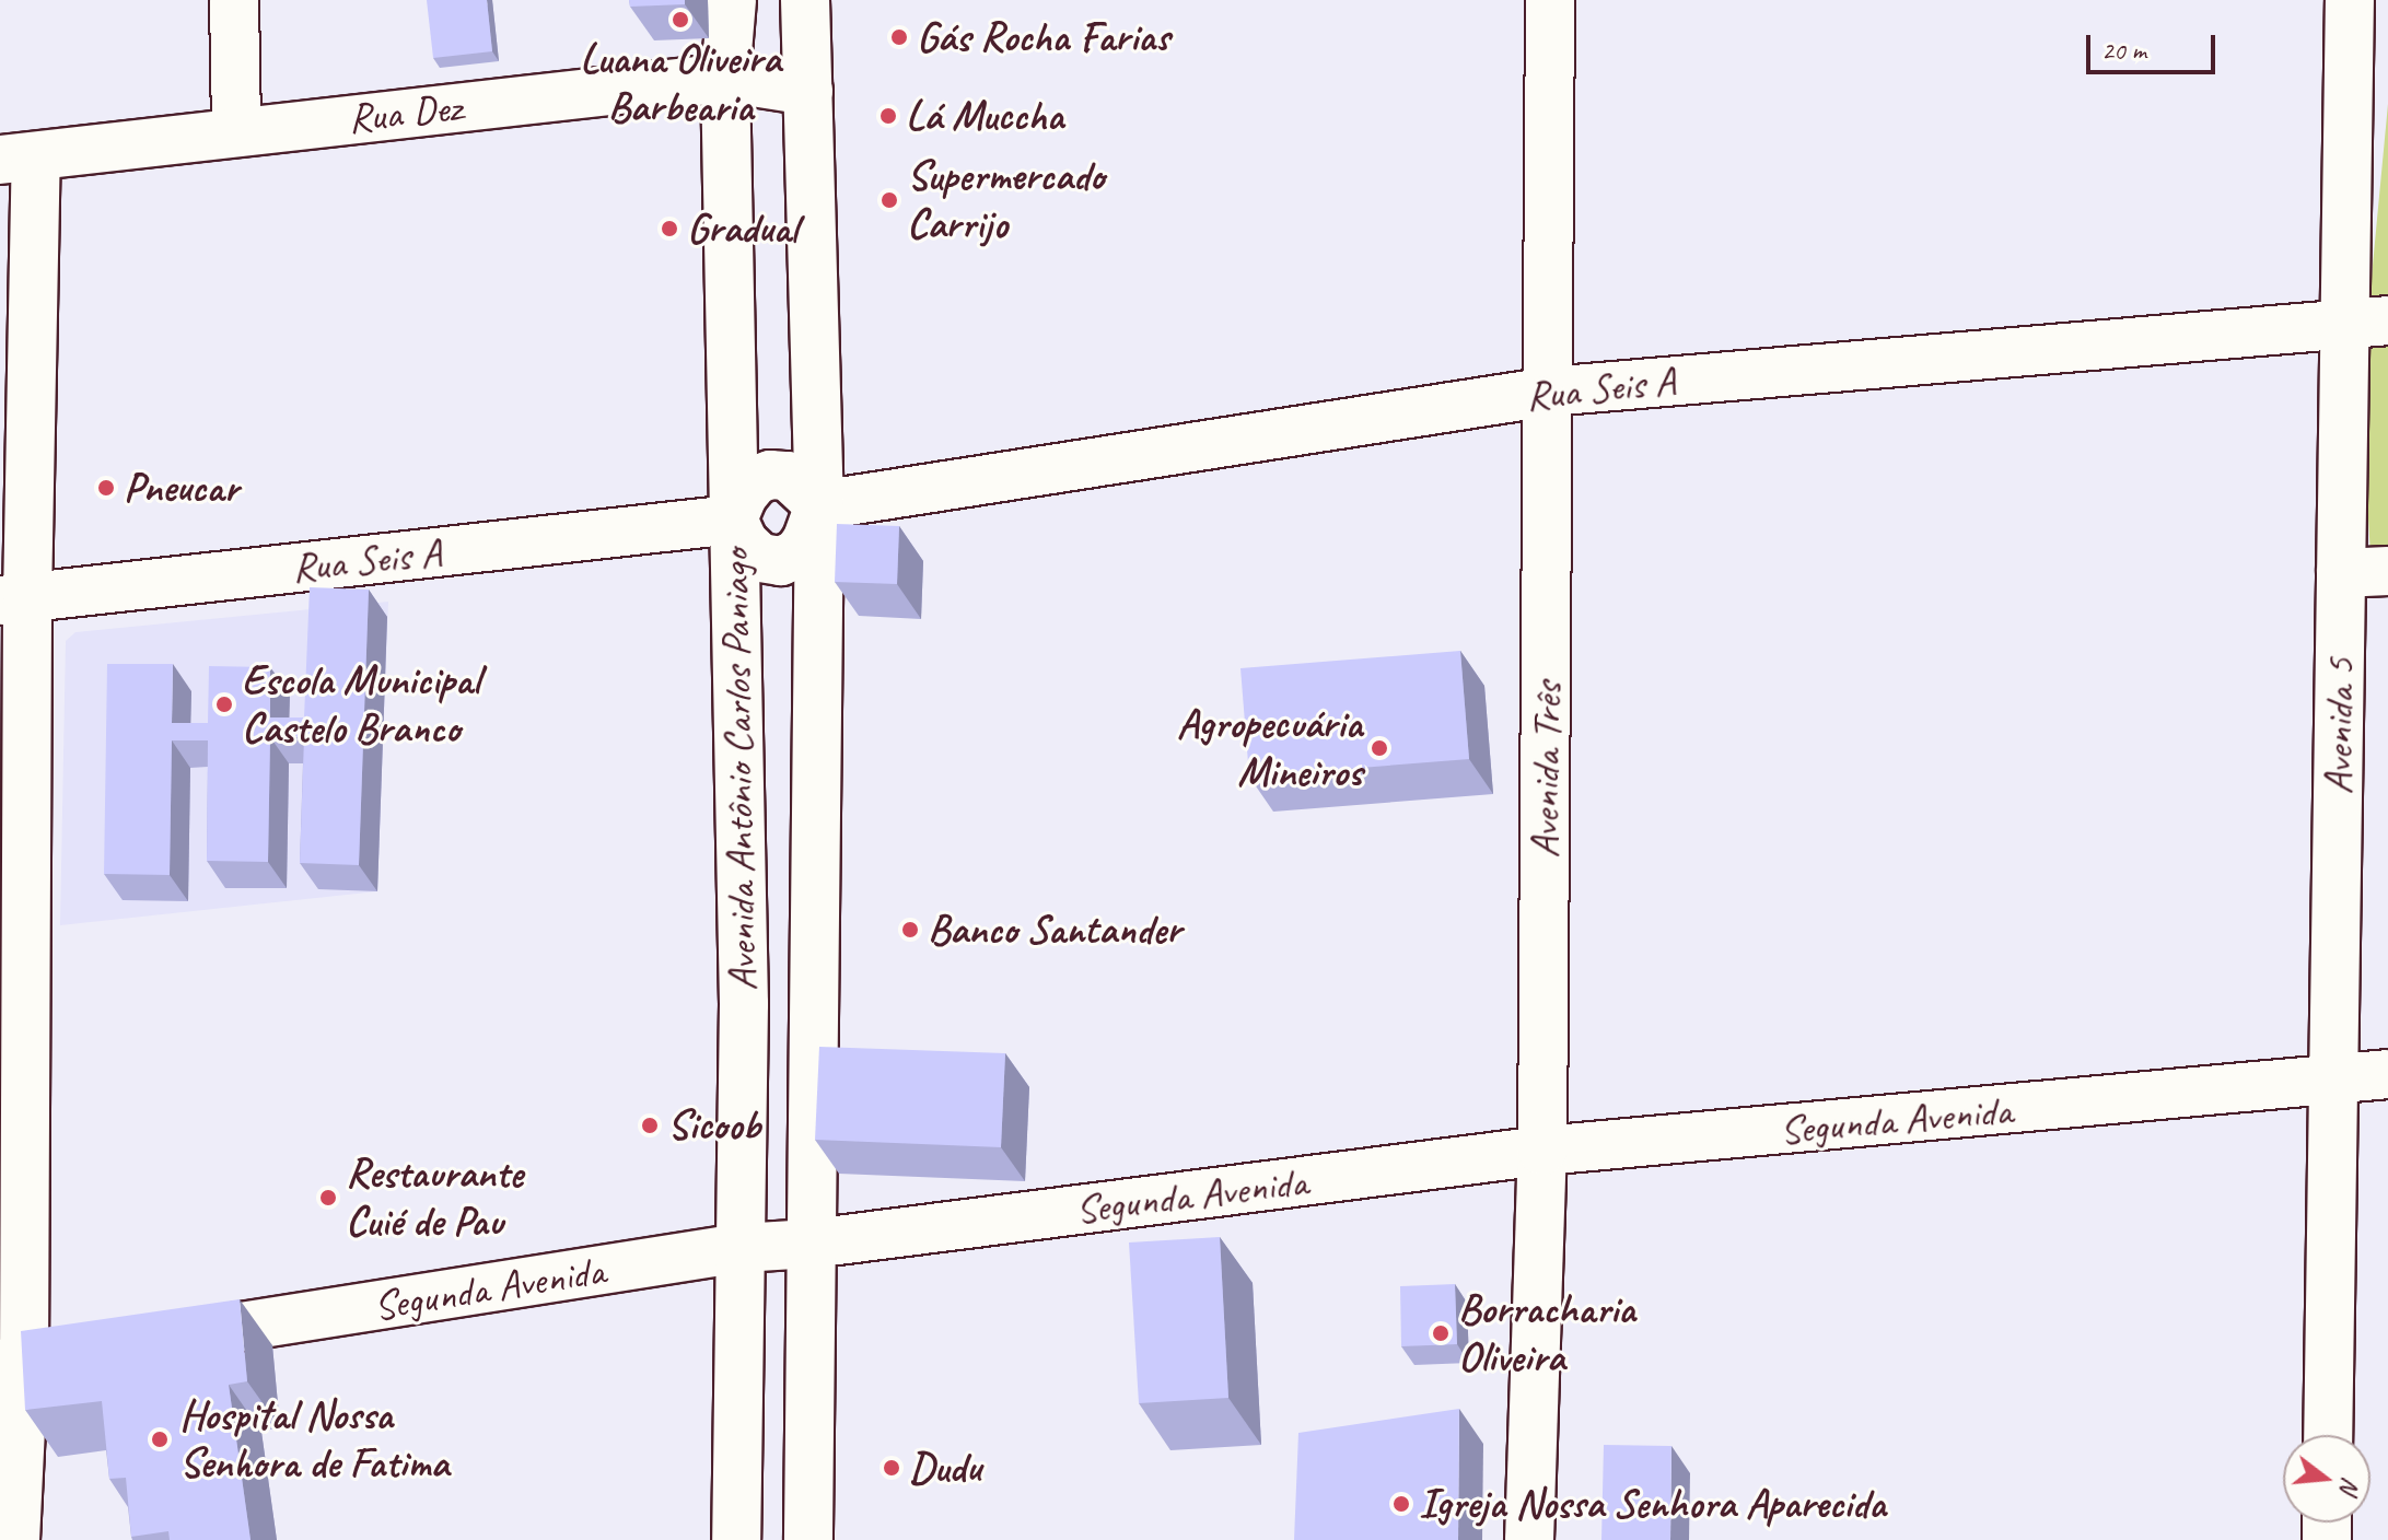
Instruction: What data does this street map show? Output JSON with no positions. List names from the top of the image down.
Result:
{
  "streets": {
    "street": [
      "Rua Dez",
      "Rua Seis A",
      "Avenida 5",
      "Avenida Antônio Carlos Paniago",
      "Avenida Três",
      "Segunda Avenida"
    ]
  },
  "crossings": [
    ["Rua Dez", "Avenida Antônio Carlos Paniago"],
    ["Rua Seis A", "Avenida 5"],
    ["Rua Seis A", "Avenida Antônio Carlos Paniago"],
    ["Rua Seis A", "Avenida Três"],
    ["Avenida 5", "Segunda Avenida"],
    ["Avenida Antônio Carlos Paniago", "Segunda Avenida"],
    ["Avenida Três", "Segunda Avenida"]
  ],
  "places": [
    "Luana Oliveira Barbearia",
    "Gás Rocha Farias",
    "Lá Muccha",
    "Supermercado Carrijo",
    "Gradual",
    "Pneucar",
    "Escola Municipal Castelo Branco",
    "Agropecuária Mineiros",
    "Banco Santander",
    "Sicoob",
    "Restaurante Cuié de Pau",
    "Borracharia Oliveira",
    "Hospital Nossa Senhora de Fatima",
    "Dudu",
    "Igreja Nossa Senhora Aparecida"
  ],
  "scale_bar": "20 m",
  "north": "right"
}
